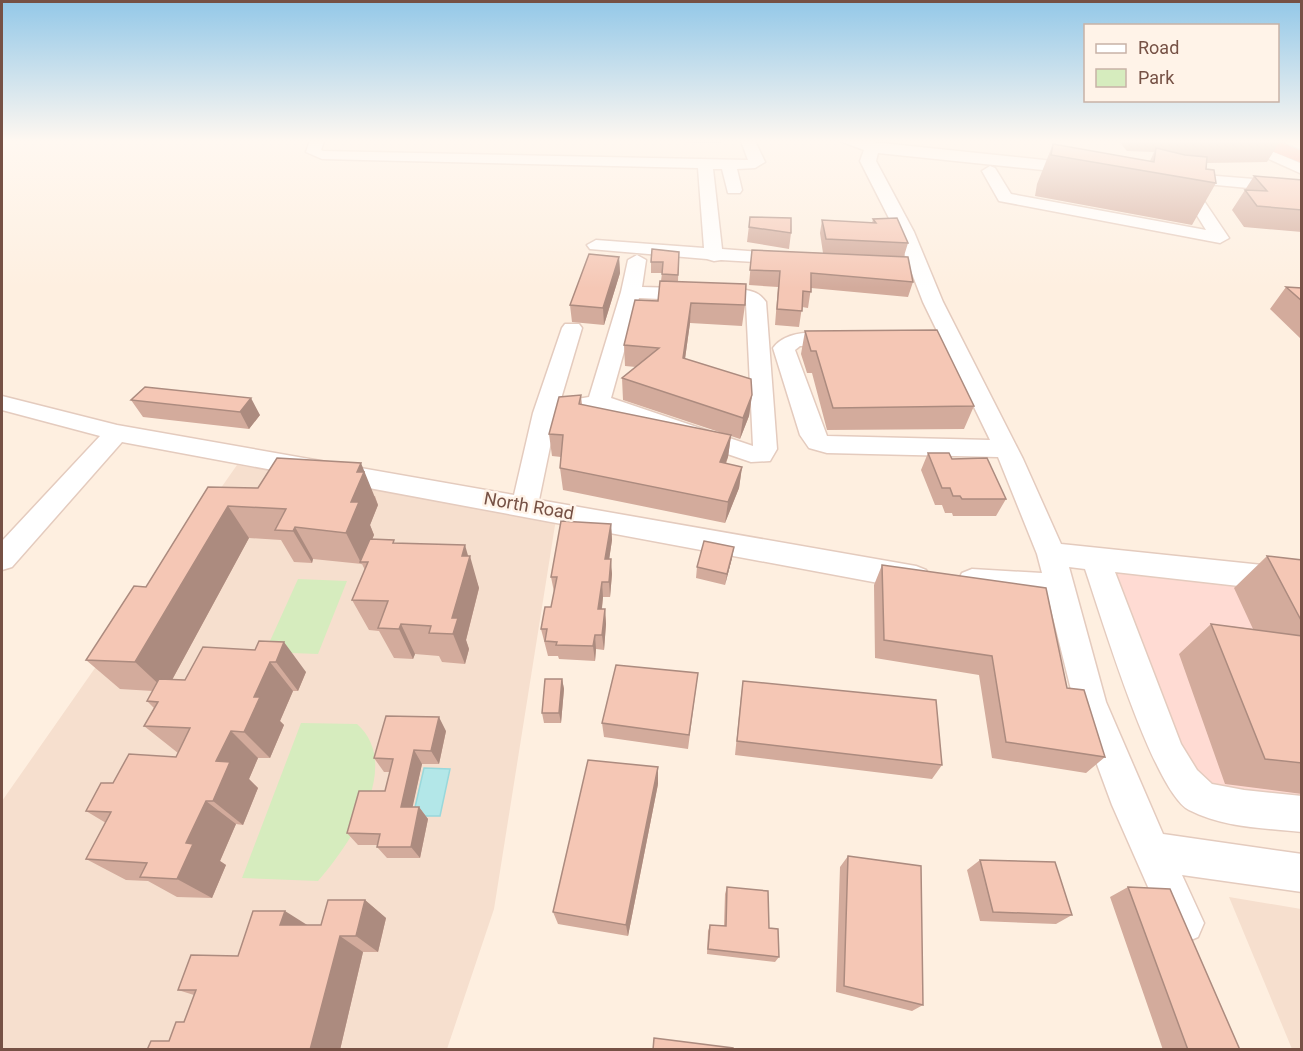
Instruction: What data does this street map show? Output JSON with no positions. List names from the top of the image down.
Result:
{
  "streets": {
    "street": ["North Road"]
  },
  "legend": ["Road", "Park"]
}
